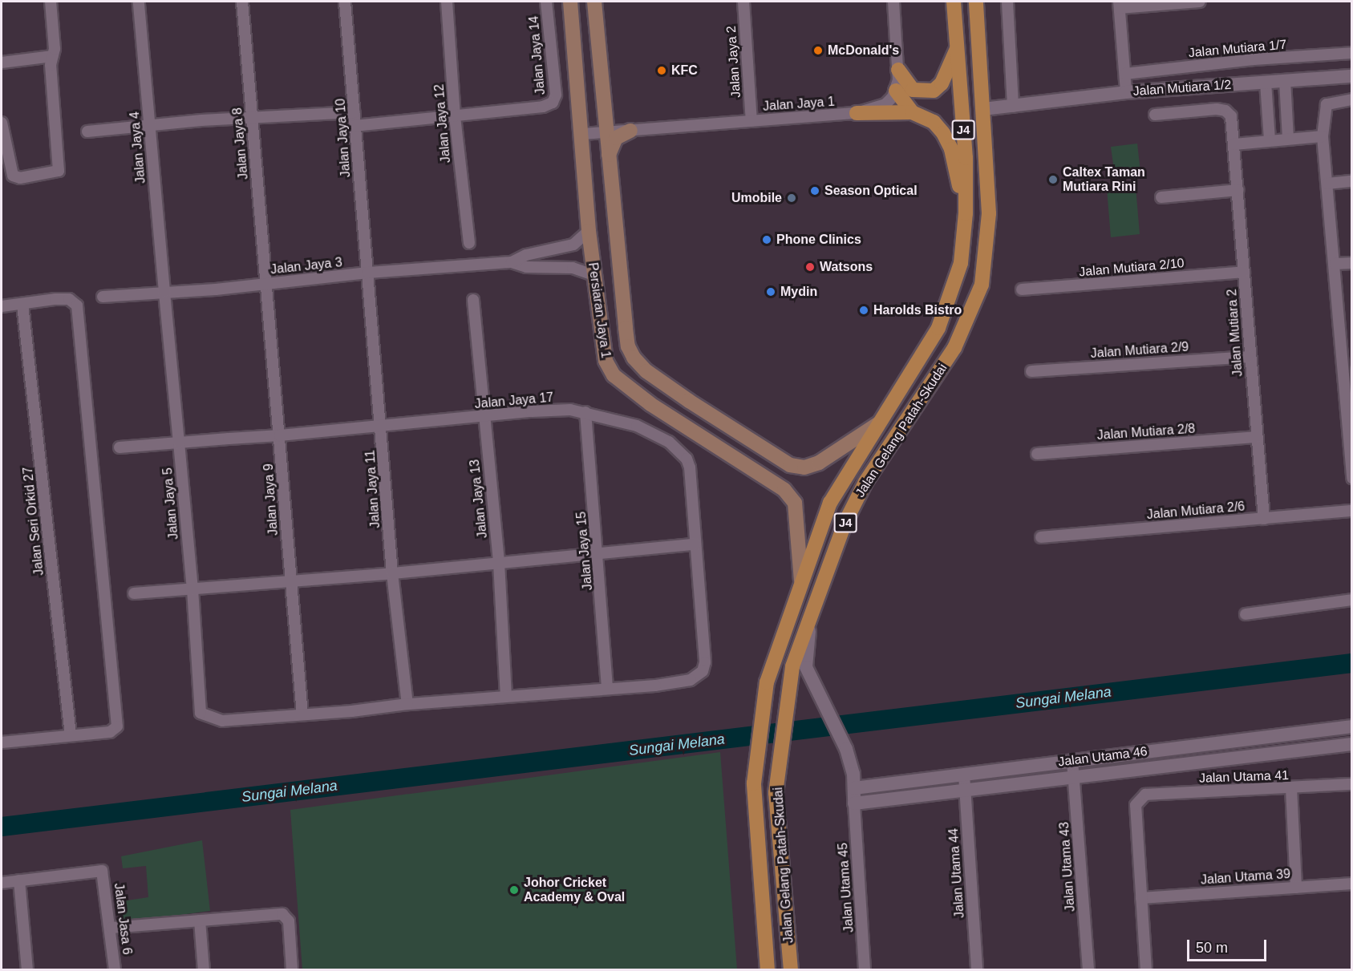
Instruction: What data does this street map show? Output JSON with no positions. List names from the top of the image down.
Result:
{
  "streets": {
    "main road": ["J4", "Persiaran Jaya 1", "Jalan Gelang Patah-Skudai"],
    "street": [
      "Jalan Mutiara 1/7",
      "Jalan Jaya 14",
      "Jalan Jaya 2",
      "Jalan Mutiara 1/2",
      "Jalan Jaya 1",
      "Jalan Jaya 12",
      "Jalan Jaya 10",
      "Jalan Jaya 8",
      "Jalan Jaya 4",
      "Jalan Jaya 3",
      "Jalan Mutiara 2/10",
      "Jalan Mutiara 2",
      "Jalan Mutiara 2/9",
      "Jalan Jaya 17",
      "Jalan Mutiara 2/8",
      "Jalan Jaya 11",
      "Jalan Jaya 13",
      "Jalan Jaya 9",
      "Jalan Jaya 5",
      "Jalan Mutiara 2/6",
      "Jalan Seri Orkid 27",
      "Jalan Jaya 15",
      "Jalan Utama 46",
      "Jalan Utama 41",
      "Jalan Utama 43",
      "Jalan Utama 44",
      "Jalan Utama 39",
      "Jalan Utama 45",
      "Jalan Jasa 6"
    ]
  },
  "crossings": [
    ["Jalan Jaya 14", "Jalan Jaya 12"],
    ["Jalan Jaya 2", "Jalan Jaya 1"],
    ["Jalan Mutiara 1/2", "Jalan Gelang Patah-Skudai"],
    ["Jalan Jaya 1", "Persiaran Jaya 1"],
    ["Jalan Jaya 10", "Jalan Jaya 3"],
    ["Jalan Jaya 10", "Jalan Jaya 11"],
    ["Jalan Jaya 8", "Jalan Jaya 3"],
    ["Jalan Jaya 8", "Jalan Jaya 9"],
    ["Jalan Jaya 4", "Jalan Jaya 3"],
    ["Jalan Jaya 4", "Jalan Jaya 5"],
    ["Jalan Jaya 3", "Jalan Jaya 11"],
    ["Jalan Jaya 3", "Jalan Jaya 9"],
    ["Jalan Jaya 3", "Jalan Jaya 5"],
    ["Jalan Mutiara 2/10", "Jalan Mutiara 2"],
    ["Persiaran Jaya 1", "Jalan Gelang Patah-Skudai"],
    ["Jalan Mutiara 2", "Jalan Mutiara 2/9"],
    ["Jalan Mutiara 2", "Jalan Mutiara 2/8"],
    ["Jalan Mutiara 2", "Jalan Mutiara 2/6"],
    ["Jalan Jaya 17", "Jalan Jaya 11"],
    ["Jalan Jaya 17", "Jalan Jaya 13"],
    ["Jalan Jaya 17", "Jalan Jaya 9"],
    ["Jalan Jaya 17", "Jalan Jaya 5"],
    ["Jalan Jaya 17", "Jalan Jaya 15"],
    ["Jalan Jaya 9", "Jalan Jaya 5"],
    ["Jalan Utama 46", "Jalan Utama 43"],
    ["Jalan Utama 46", "Jalan Utama 44"],
    ["Jalan Utama 46", "Jalan Utama 45"],
    ["Jalan Utama 41", "Jalan Utama 39"]
  ],
  "water": ["Sungai Melana"],
  "places": [
    "McDonald's",
    "KFC",
    "Caltex Taman Mutiara Rini",
    "Season Optical",
    "Umobile",
    "Phone Clinics",
    "Watsons",
    "Mydin",
    "Harolds Bistro",
    "Johor Cricket Academy & Oval"
  ],
  "scale_bar": "50 m"
}
